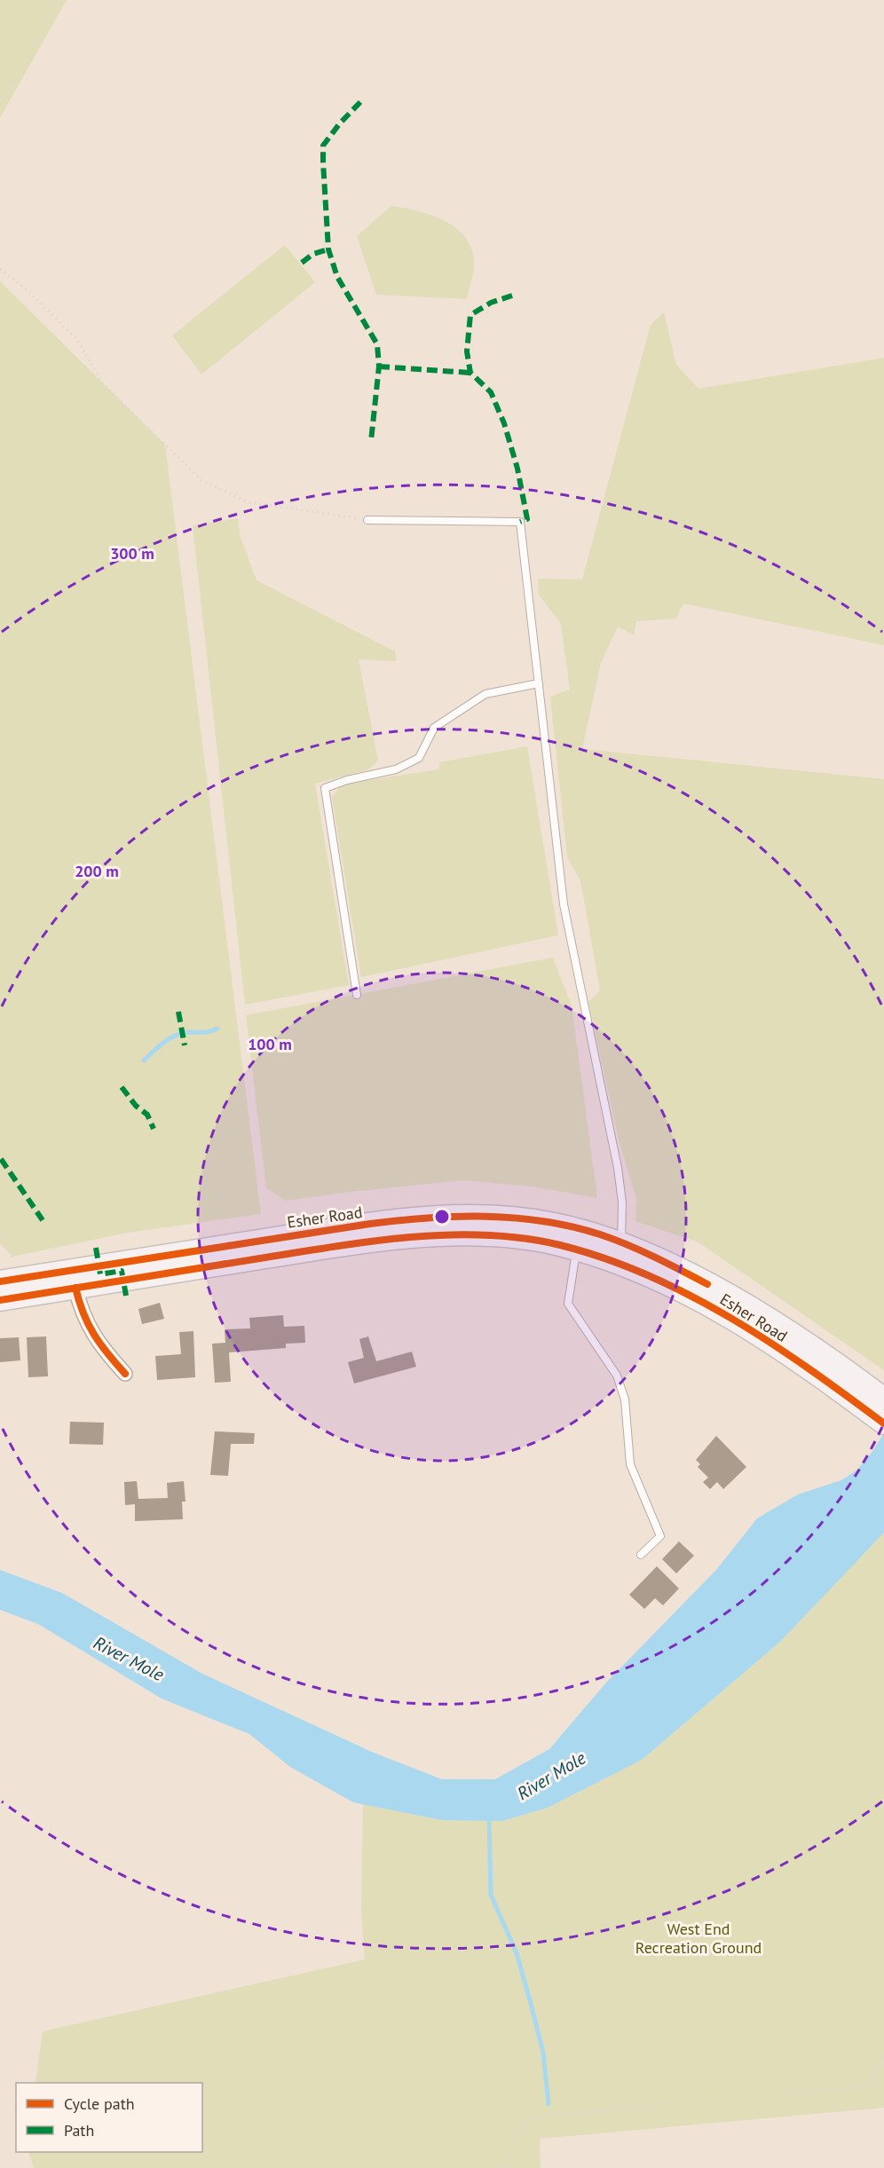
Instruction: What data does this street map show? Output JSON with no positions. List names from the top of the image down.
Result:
{
  "streets": {
    "main road": ["Esher Road"]
  },
  "water": ["River Mole"],
  "parks": ["West End Recreation Ground"],
  "legend": ["Cycle path", "Path"],
  "rings": ["300 m", "200 m", "100 m"]
}
